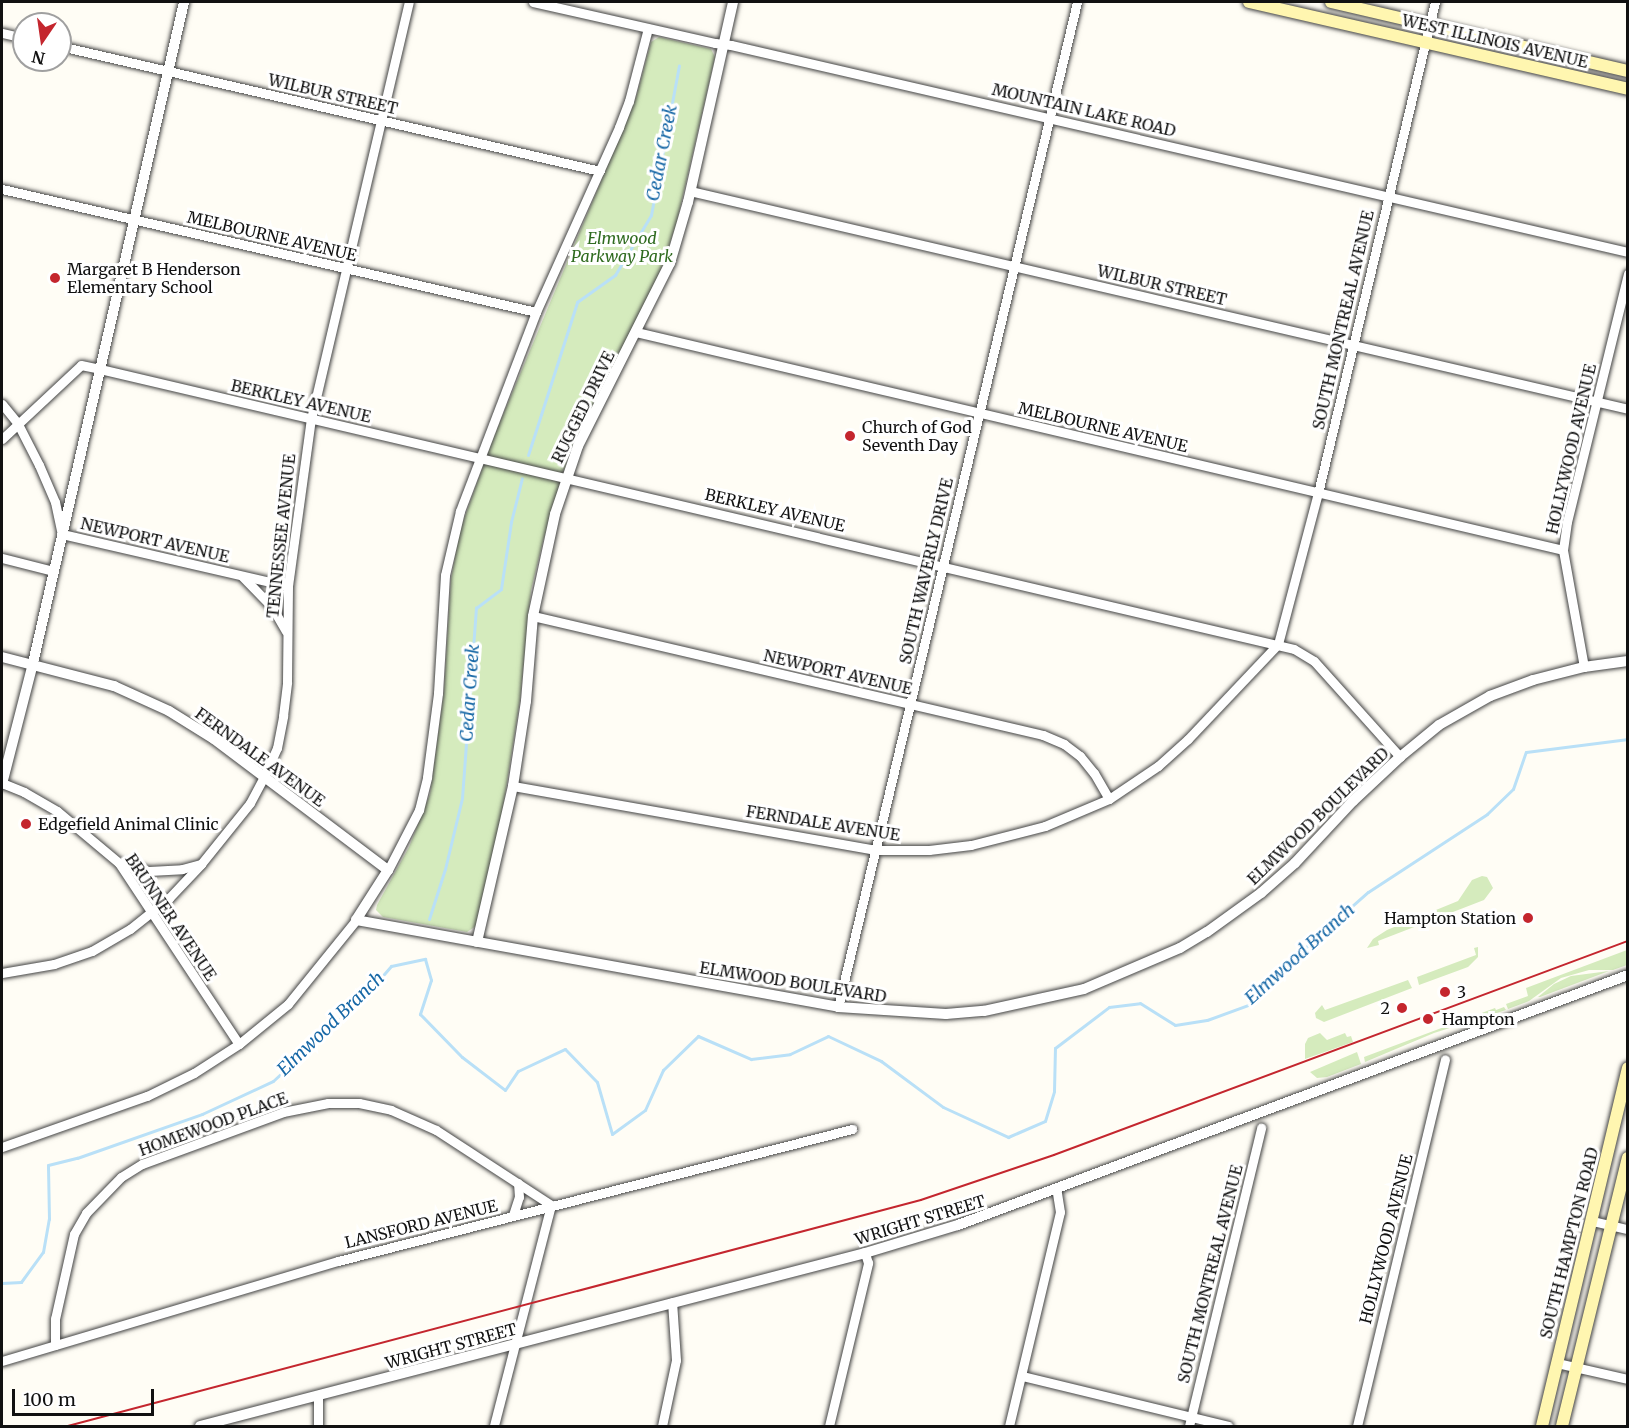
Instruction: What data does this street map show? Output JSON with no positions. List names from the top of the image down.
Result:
{
  "streets": {
    "main road": ["WEST ILLINOIS AVENUE", "SOUTH HAMPTON ROAD"],
    "street": [
      "WILBUR STREET",
      "MOUNTAIN LAKE ROAD",
      "MELBOURNE AVENUE",
      "SOUTH MONTREAL AVENUE",
      "BERKLEY AVENUE",
      "RUGGED DRIVE",
      "HOLLYWOOD AVENUE",
      "TENNESSEE AVENUE",
      "NEWPORT AVENUE",
      "SOUTH WAVERLY DRIVE",
      "FERNDALE AVENUE",
      "ELMWOOD BOULEVARD",
      "BRUNNER AVENUE",
      "HOMEWOOD PLACE",
      "WRIGHT STREET",
      "LANSFORD AVENUE"
    ]
  },
  "crossings": [
    ["WEST ILLINOIS AVENUE", "SOUTH MONTREAL AVENUE"],
    ["WILBUR STREET", "SOUTH MONTREAL AVENUE"],
    ["WILBUR STREET", "RUGGED DRIVE"],
    ["WILBUR STREET", "HOLLYWOOD AVENUE"],
    ["WILBUR STREET", "TENNESSEE AVENUE"],
    ["WILBUR STREET", "SOUTH WAVERLY DRIVE"],
    ["MOUNTAIN LAKE ROAD", "SOUTH MONTREAL AVENUE"],
    ["MOUNTAIN LAKE ROAD", "RUGGED DRIVE"],
    ["MOUNTAIN LAKE ROAD", "SOUTH WAVERLY DRIVE"],
    ["MELBOURNE AVENUE", "SOUTH MONTREAL AVENUE"],
    ["MELBOURNE AVENUE", "RUGGED DRIVE"],
    ["MELBOURNE AVENUE", "HOLLYWOOD AVENUE"],
    ["MELBOURNE AVENUE", "TENNESSEE AVENUE"],
    ["MELBOURNE AVENUE", "SOUTH WAVERLY DRIVE"],
    ["SOUTH MONTREAL AVENUE", "BERKLEY AVENUE"],
    ["SOUTH MONTREAL AVENUE", "FERNDALE AVENUE"],
    ["BERKLEY AVENUE", "RUGGED DRIVE"],
    ["BERKLEY AVENUE", "TENNESSEE AVENUE"],
    ["BERKLEY AVENUE", "SOUTH WAVERLY DRIVE"],
    ["BERKLEY AVENUE", "FERNDALE AVENUE"],
    ["BERKLEY AVENUE", "ELMWOOD BOULEVARD"],
    ["RUGGED DRIVE", "NEWPORT AVENUE"],
    ["RUGGED DRIVE", "FERNDALE AVENUE"],
    ["RUGGED DRIVE", "ELMWOOD BOULEVARD"],
    ["HOLLYWOOD AVENUE", "ELMWOOD BOULEVARD"],
    ["TENNESSEE AVENUE", "NEWPORT AVENUE"],
    ["TENNESSEE AVENUE", "FERNDALE AVENUE"],
    ["TENNESSEE AVENUE", "BRUNNER AVENUE"],
    ["NEWPORT AVENUE", "SOUTH WAVERLY DRIVE"],
    ["NEWPORT AVENUE", "FERNDALE AVENUE"],
    ["SOUTH WAVERLY DRIVE", "FERNDALE AVENUE"],
    ["SOUTH WAVERLY DRIVE", "ELMWOOD BOULEVARD"],
    ["HOMEWOOD PLACE", "LANSFORD AVENUE"]
  ],
  "water": ["Cedar Creek", "Elmwood Branch"],
  "parks": ["Elmwood Parkway Park"],
  "places": [
    "Margaret B Henderson Elementary School",
    "Church of God Seventh Day",
    "Edgefield Animal Clinic",
    "Hampton Station",
    "3",
    "2",
    "Hampton"
  ],
  "scale_bar": "100 m",
  "north": "bottom"
}
